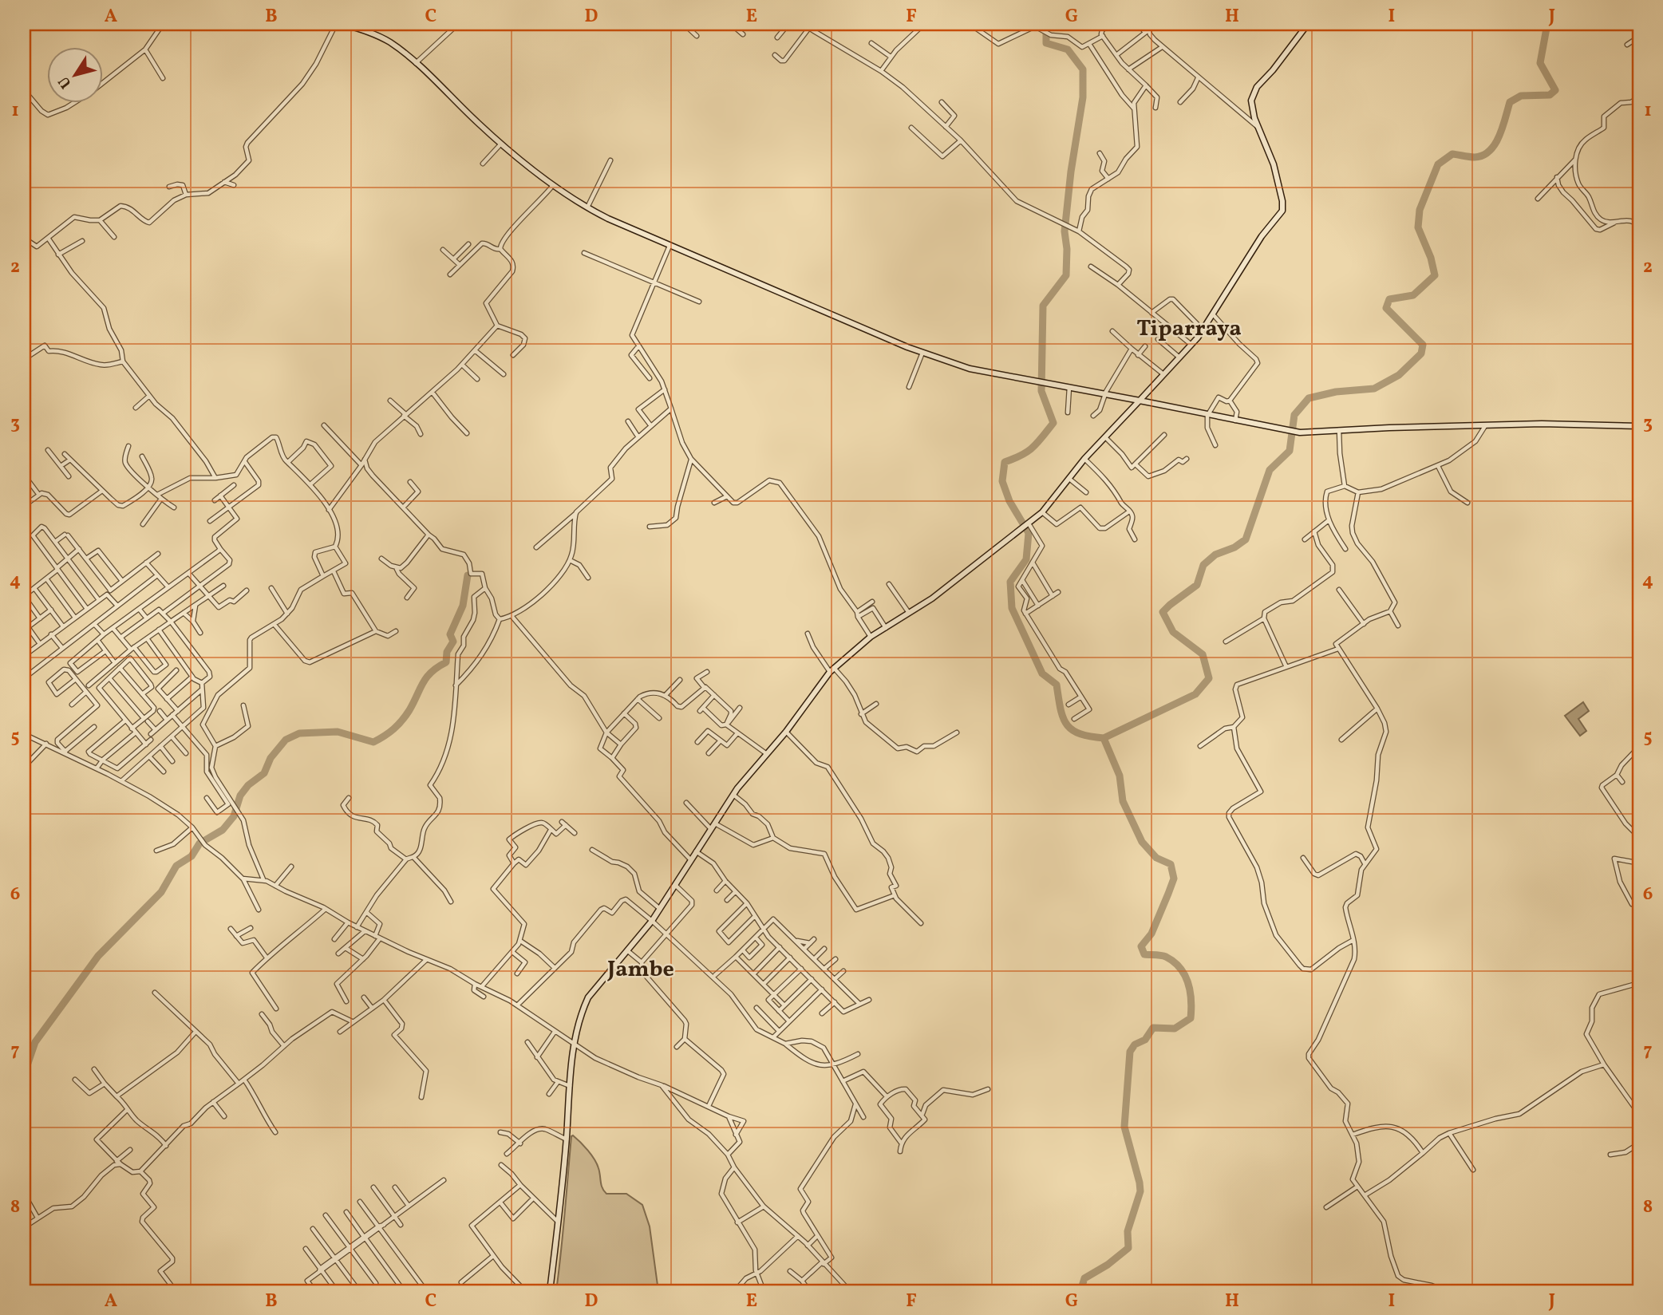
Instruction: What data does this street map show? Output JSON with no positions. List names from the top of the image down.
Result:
{
  "districts": ["Tiparraya", "Jambe"],
  "north": "bottom left",
  "grid": {
    "columns": [
      "A",
      "B",
      "C",
      "D",
      "E",
      "F",
      "G",
      "H",
      "I",
      "J"
    ],
    "rows": [
      "1",
      "2",
      "3",
      "4",
      "5",
      "6",
      "7",
      "8"
    ]
  }
}
